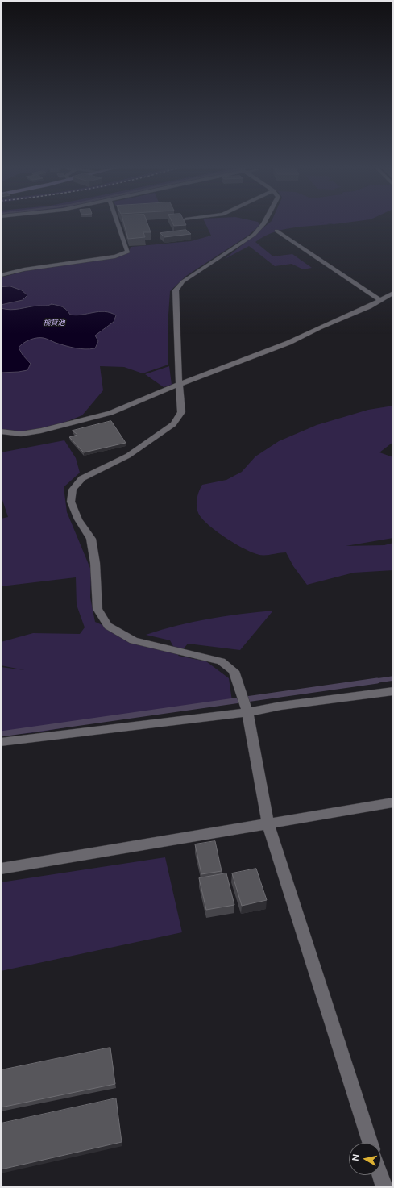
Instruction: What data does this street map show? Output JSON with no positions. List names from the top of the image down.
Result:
{
  "water": ["椀貸池"],
  "north": "left"
}
